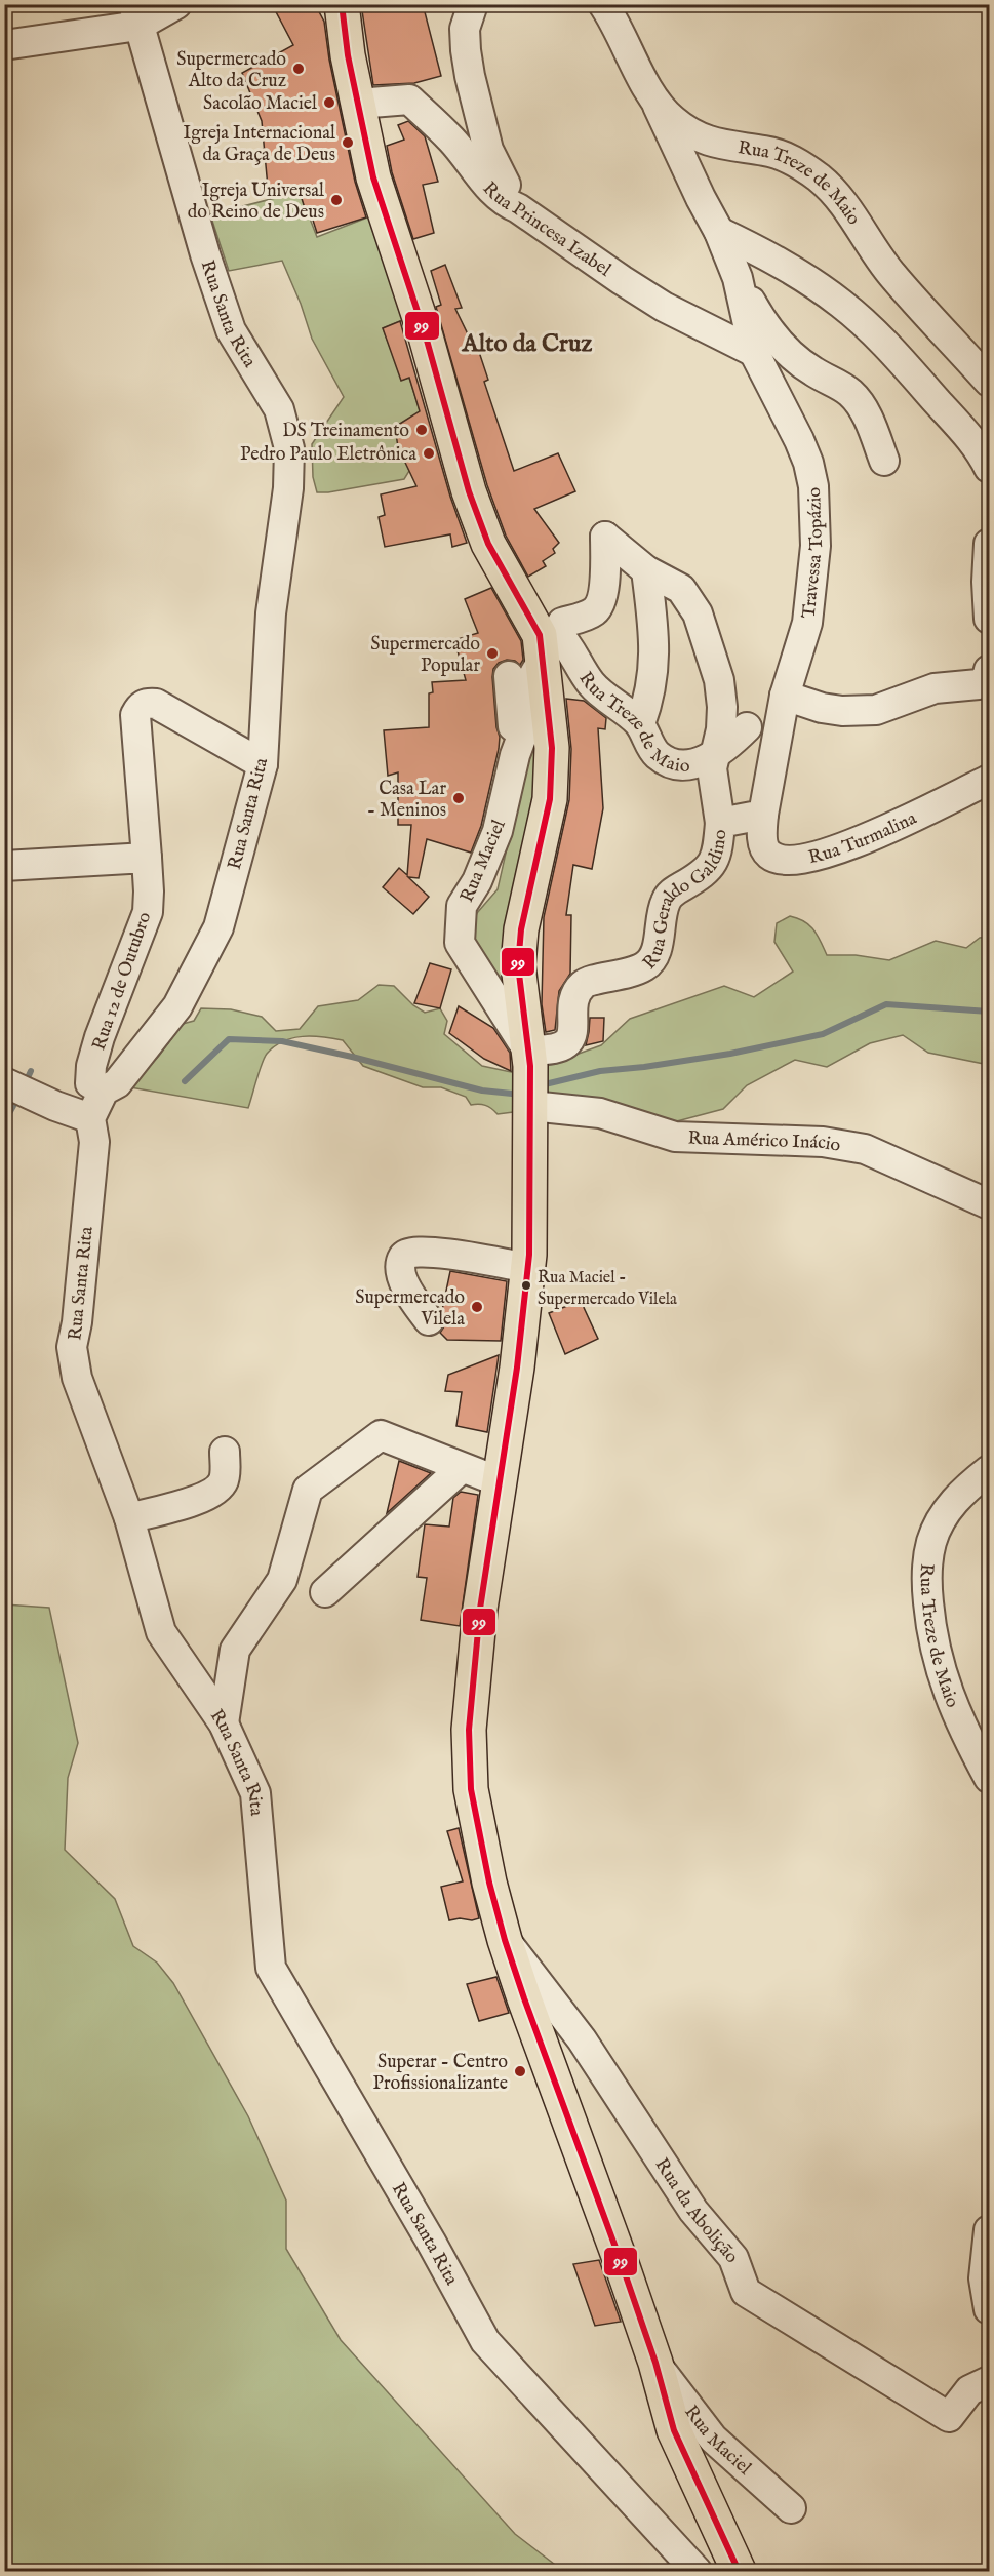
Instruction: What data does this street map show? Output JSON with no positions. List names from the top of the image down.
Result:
{
  "streets": {
    "main road": ["Rua Maciel"],
    "street": [
      "Rua Treze de Maio",
      "Rua Princesa Izabel",
      "Rua Santa Rita",
      "Travessa Topázio",
      "Rua Turmalina",
      "Rua Geraldo Galdino",
      "Rua 12 de Outubro",
      "Rua Américo Inácio",
      "Rua da Abolição"
    ]
  },
  "crossings": [
    ["Rua Treze de Maio", "Travessa Topázio"],
    ["Rua Treze de Maio", "Rua Maciel"],
    ["Rua Princesa Izabel", "Travessa Topázio"],
    ["Rua Princesa Izabel", "Rua Maciel"],
    ["Rua Santa Rita", "Rua 12 de Outubro"],
    ["Rua Turmalina", "Rua Geraldo Galdino"],
    ["Rua Maciel", "Rua Geraldo Galdino"],
    ["Rua Maciel", "Rua Américo Inácio"],
    ["Rua Maciel", "Rua da Abolição"],
    ["Rua Geraldo Galdino", "Rua Américo Inácio"]
  ],
  "districts": ["Alto da Cruz"],
  "places": [
    "Supermercado Alto da Cruz",
    "Sacolão Maciel",
    "Igreja Internacional da Graça de Deus",
    "Igreja Universal do Reino de Deus",
    "DS Treinamento",
    "Pedro Paulo Eletrônica",
    "Supermercado Popular",
    "Casa Lar - Meninos",
    "Rua Maciel - Supermercado Vilela",
    "Supermercado Vilela",
    "Superar - Centro Profissionalizante"
  ],
  "lines": ["transit line 99"]
}
